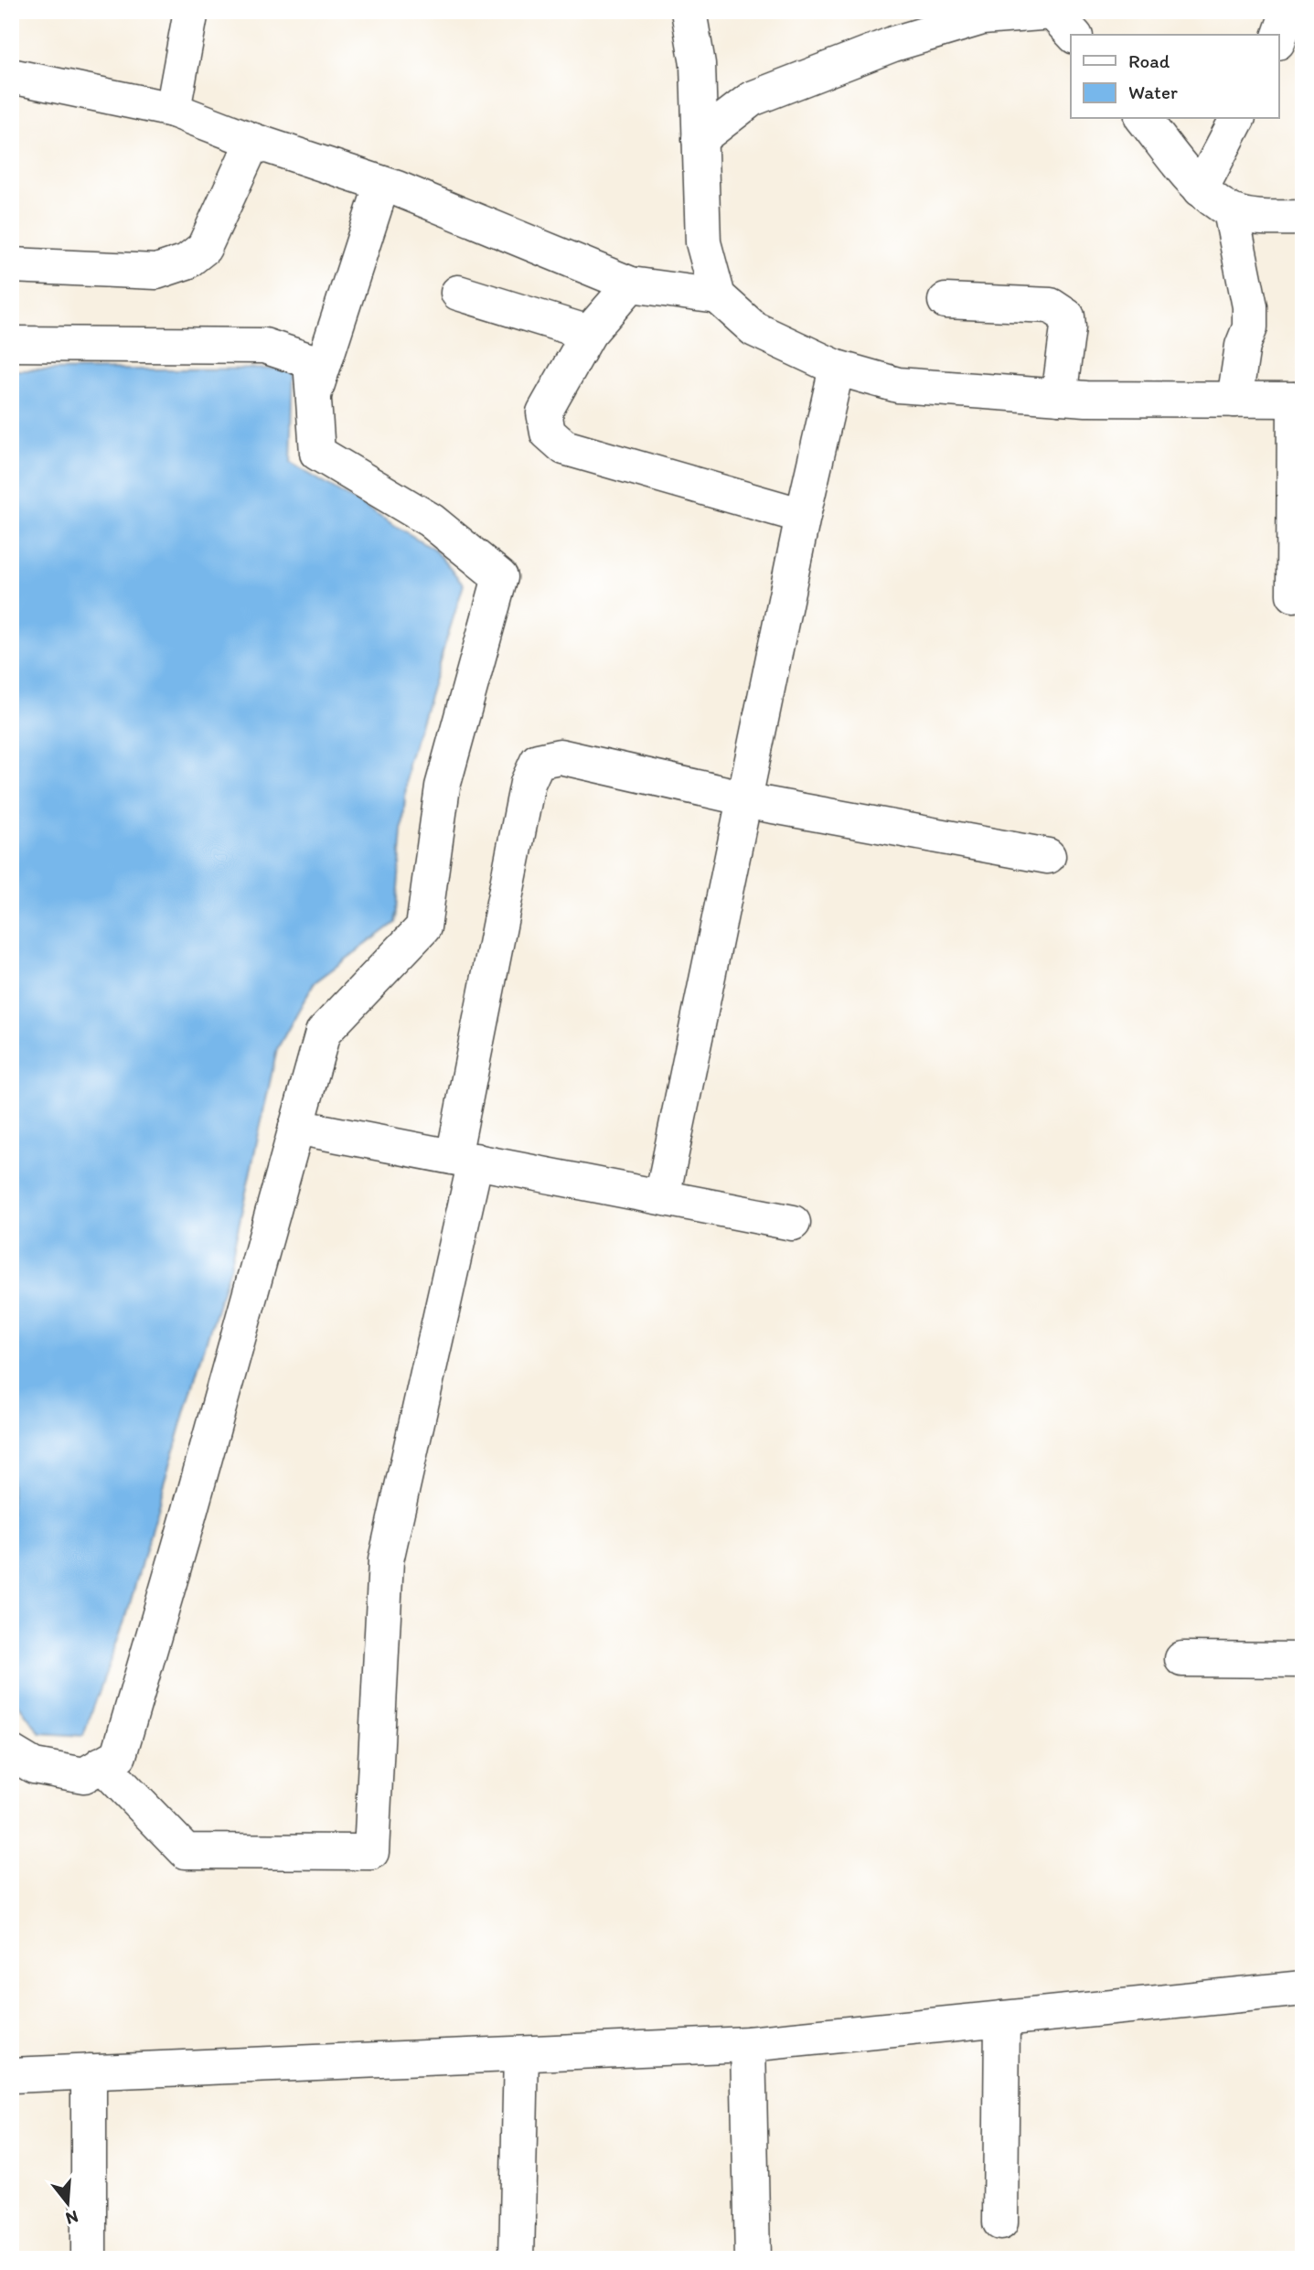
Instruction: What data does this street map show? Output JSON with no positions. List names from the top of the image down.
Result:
{
  "legend": ["Road", "Water"],
  "north": "bottom"
}
